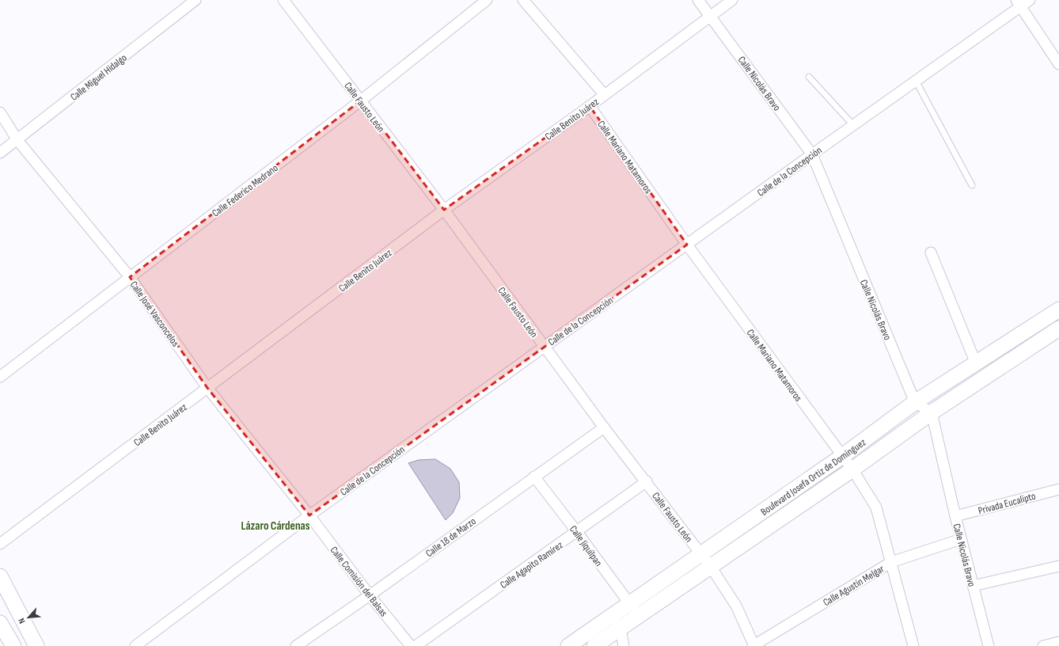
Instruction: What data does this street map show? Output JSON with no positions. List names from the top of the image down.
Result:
{
  "streets": {
    "street": [
      "Calle Miguel Hidalgo",
      "Calle Nicolás Bravo",
      "Calle Fausto León",
      "Calle Benito Juárez",
      "Calle Mariano Matamoros",
      "Calle de la Concepción",
      "Calle Federico Medrano",
      "Calle José Vasconcelos",
      "Boulevard Josefa Ortiz de Domínguez",
      "Privada Eucalipto",
      "Calle 18 de Marzo",
      "Calle Jiquilpan",
      "Calle Agapito Ramírez",
      "Calle Comisión del Balsas",
      "Calle Agustín Melgar"
    ]
  },
  "crossings": [
    ["Calle Miguel Hidalgo", "Calle José Vasconcelos"],
    ["Calle Nicolás Bravo", "Calle Benito Juárez"],
    ["Calle Nicolás Bravo", "Calle de la Concepción"],
    ["Calle Nicolás Bravo", "Boulevard Josefa Ortiz de Domínguez"],
    ["Calle Nicolás Bravo", "Privada Eucalipto"],
    ["Calle Nicolás Bravo", "Calle Agustín Melgar"],
    ["Calle Fausto León", "Calle Benito Juárez"],
    ["Calle Fausto León", "Calle de la Concepción"],
    ["Calle Fausto León", "Calle Federico Medrano"],
    ["Calle Fausto León", "Boulevard Josefa Ortiz de Domínguez"],
    ["Calle Fausto León", "Calle 18 de Marzo"],
    ["Calle Fausto León", "Calle Agapito Ramírez"],
    ["Calle Fausto León", "Calle Agustín Melgar"],
    ["Calle Benito Juárez", "Calle Mariano Matamoros"],
    ["Calle Benito Juárez", "Calle José Vasconcelos"],
    ["Calle Mariano Matamoros", "Calle de la Concepción"],
    ["Calle Mariano Matamoros", "Boulevard Josefa Ortiz de Domínguez"],
    ["Calle Mariano Matamoros", "Calle Agustín Melgar"],
    ["Calle de la Concepción", "Calle José Vasconcelos"],
    ["Calle de la Concepción", "Calle Comisión del Balsas"],
    ["Calle Federico Medrano", "Calle José Vasconcelos"],
    ["Calle José Vasconcelos", "Calle Comisión del Balsas"],
    ["Boulevard Josefa Ortiz de Domínguez", "Calle Jiquilpan"],
    ["Calle 18 de Marzo", "Calle Jiquilpan"],
    ["Calle 18 de Marzo", "Calle Comisión del Balsas"],
    ["Calle Jiquilpan", "Calle Agapito Ramírez"]
  ],
  "districts": ["Lázaro Cárdenas"],
  "north": "bottom left"
}
